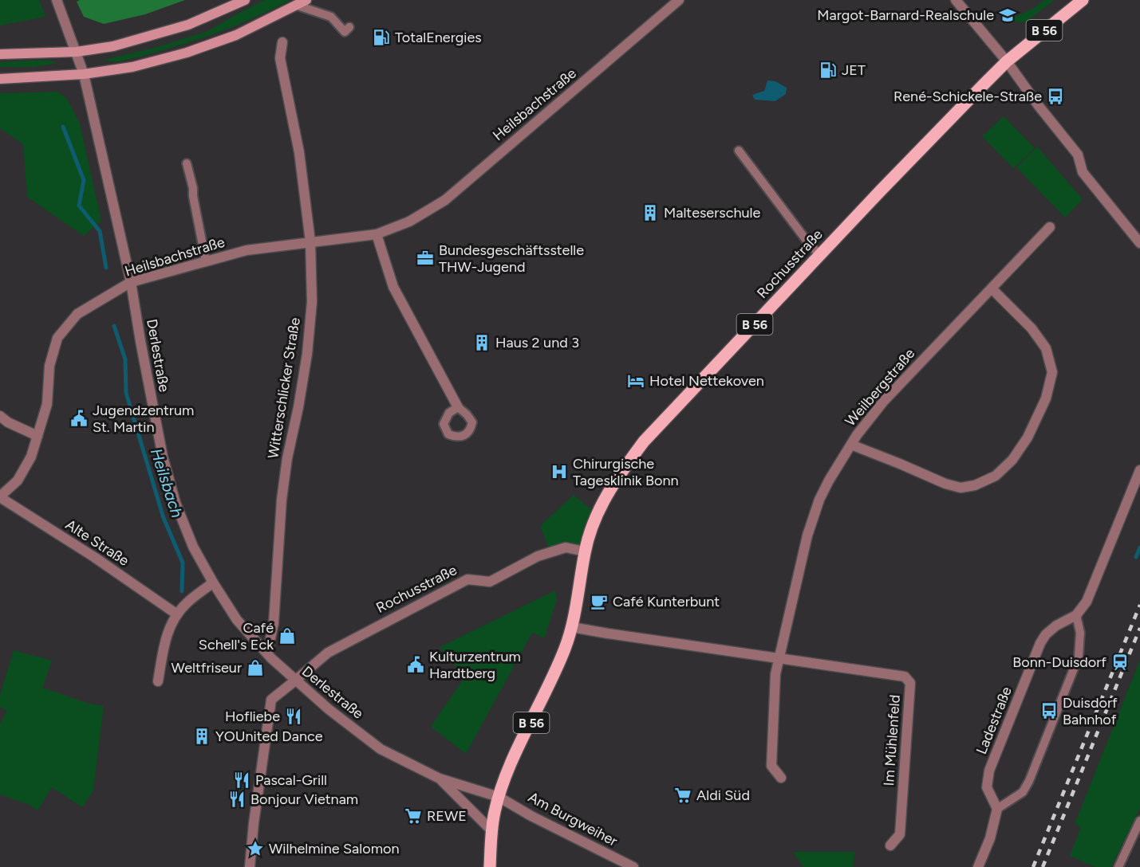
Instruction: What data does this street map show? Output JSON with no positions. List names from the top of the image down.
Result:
{
  "streets": {
    "main road": ["B 56", "Rochusstraße"],
    "street": [
      "Heilsbachstraße",
      "Derlestraße",
      "Weilbergstraße",
      "Witterschlicker Straße",
      "Alte Straße",
      "Ladestraße",
      "Im Mühlenfeld",
      "Am Burgweiher"
    ]
  },
  "crossings": [
    ["B 56", "Rochusstraße"],
    ["B 56", "Derlestraße"],
    ["B 56", "Im Mühlenfeld"],
    ["B 56", "Am Burgweiher"],
    ["Heilsbachstraße", "Derlestraße"],
    ["Heilsbachstraße", "Witterschlicker Straße"],
    ["Heilsbachstraße", "Alte Straße"],
    ["Rochusstraße", "Derlestraße"],
    ["Derlestraße", "Witterschlicker Straße"],
    ["Derlestraße", "Am Burgweiher"],
    ["Weilbergstraße", "Im Mühlenfeld"]
  ],
  "water": ["Heilsbach"],
  "places": {
    "school or university": ["Margot-Barnard-Realschule"],
    "fuel station": ["TotalEnergies", "JET"],
    "bus stop": ["René-Schickele-Straße", "Duisdorf Bahnhof"],
    "building": ["Malteserschule", "Haus 2 und 3", "YOUnited Dance"],
    "office": ["Bundesgeschäftsstelle THW-Jugend"],
    "hotel": ["Hotel Nettekoven"],
    "public building": ["Jugendzentrum St. Martin", "Kulturzentrum Hardtberg"],
    "hospital": ["Chirurgische Tagesklinik Bonn"],
    "cafe": ["Café Kunterbunt"],
    "shop": ["Café Schell's Eck", "Weltfriseur"],
    "station": ["Bonn-Duisdorf"],
    "restaurant": ["Hofliebe", "Pascal-Grill", "Bonjour Vietnam"],
    "supermarket": ["Aldi Süd", "REWE"],
    "place": ["Wilhelmine Salomon"]
  }
}
